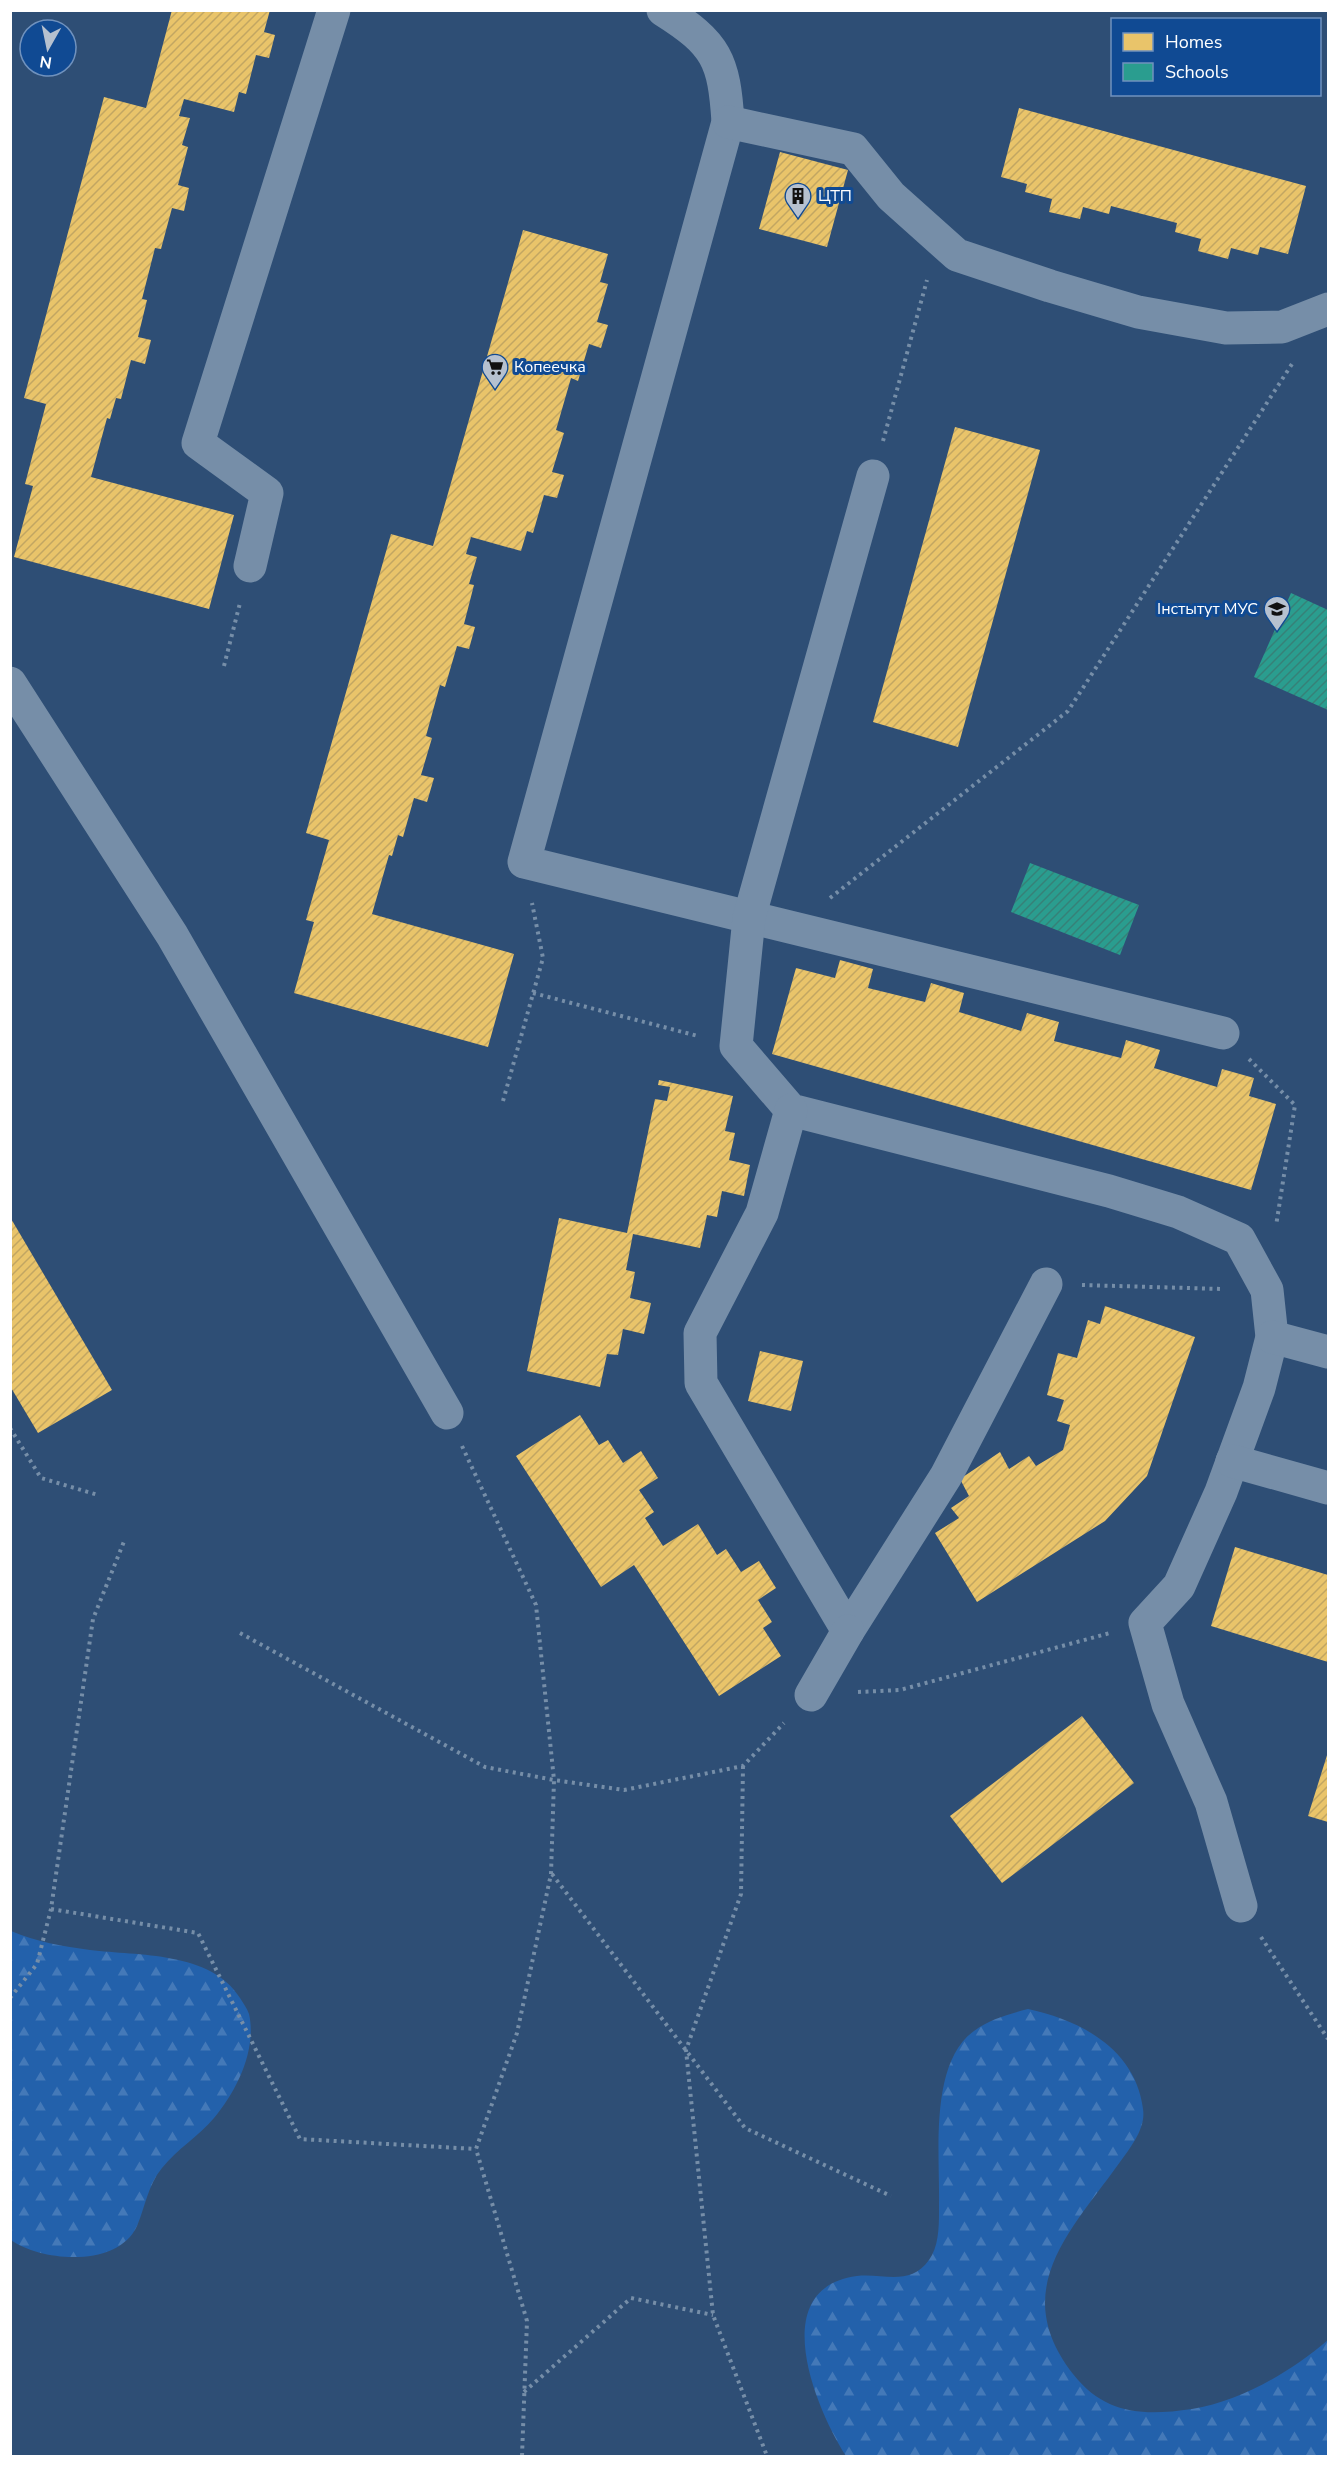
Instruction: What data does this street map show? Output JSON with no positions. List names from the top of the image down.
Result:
{
  "places": {
    "building": ["ЦТП"],
    "supermarket": ["Копеечка"],
    "school or university": ["Інстытут МУС"]
  },
  "legend": ["Homes", "Schools"],
  "north": "bottom"
}
